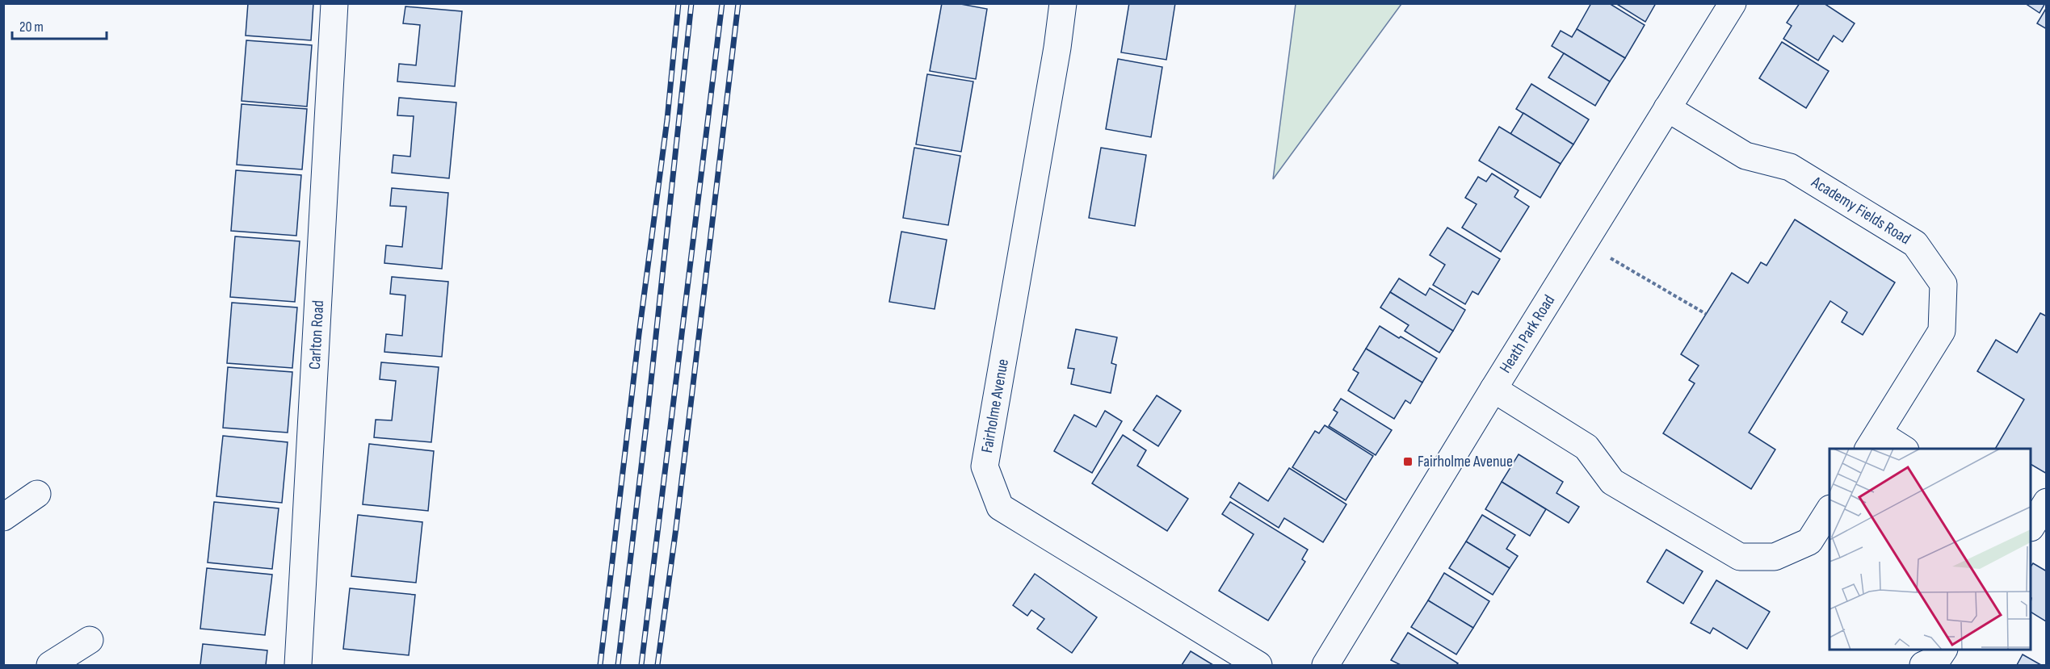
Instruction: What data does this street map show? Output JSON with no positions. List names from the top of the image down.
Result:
{
  "streets": {
    "street": [
      "Academy Fields Road",
      "Heath Park Road",
      "Carlton Road",
      "Fairholme Avenue"
    ]
  },
  "crossings": [
    ["Academy Fields Road", "Heath Park Road"]
  ],
  "places": {
    "transit": ["Fairholme Avenue"]
  },
  "scale_bar": "20 m"
}
